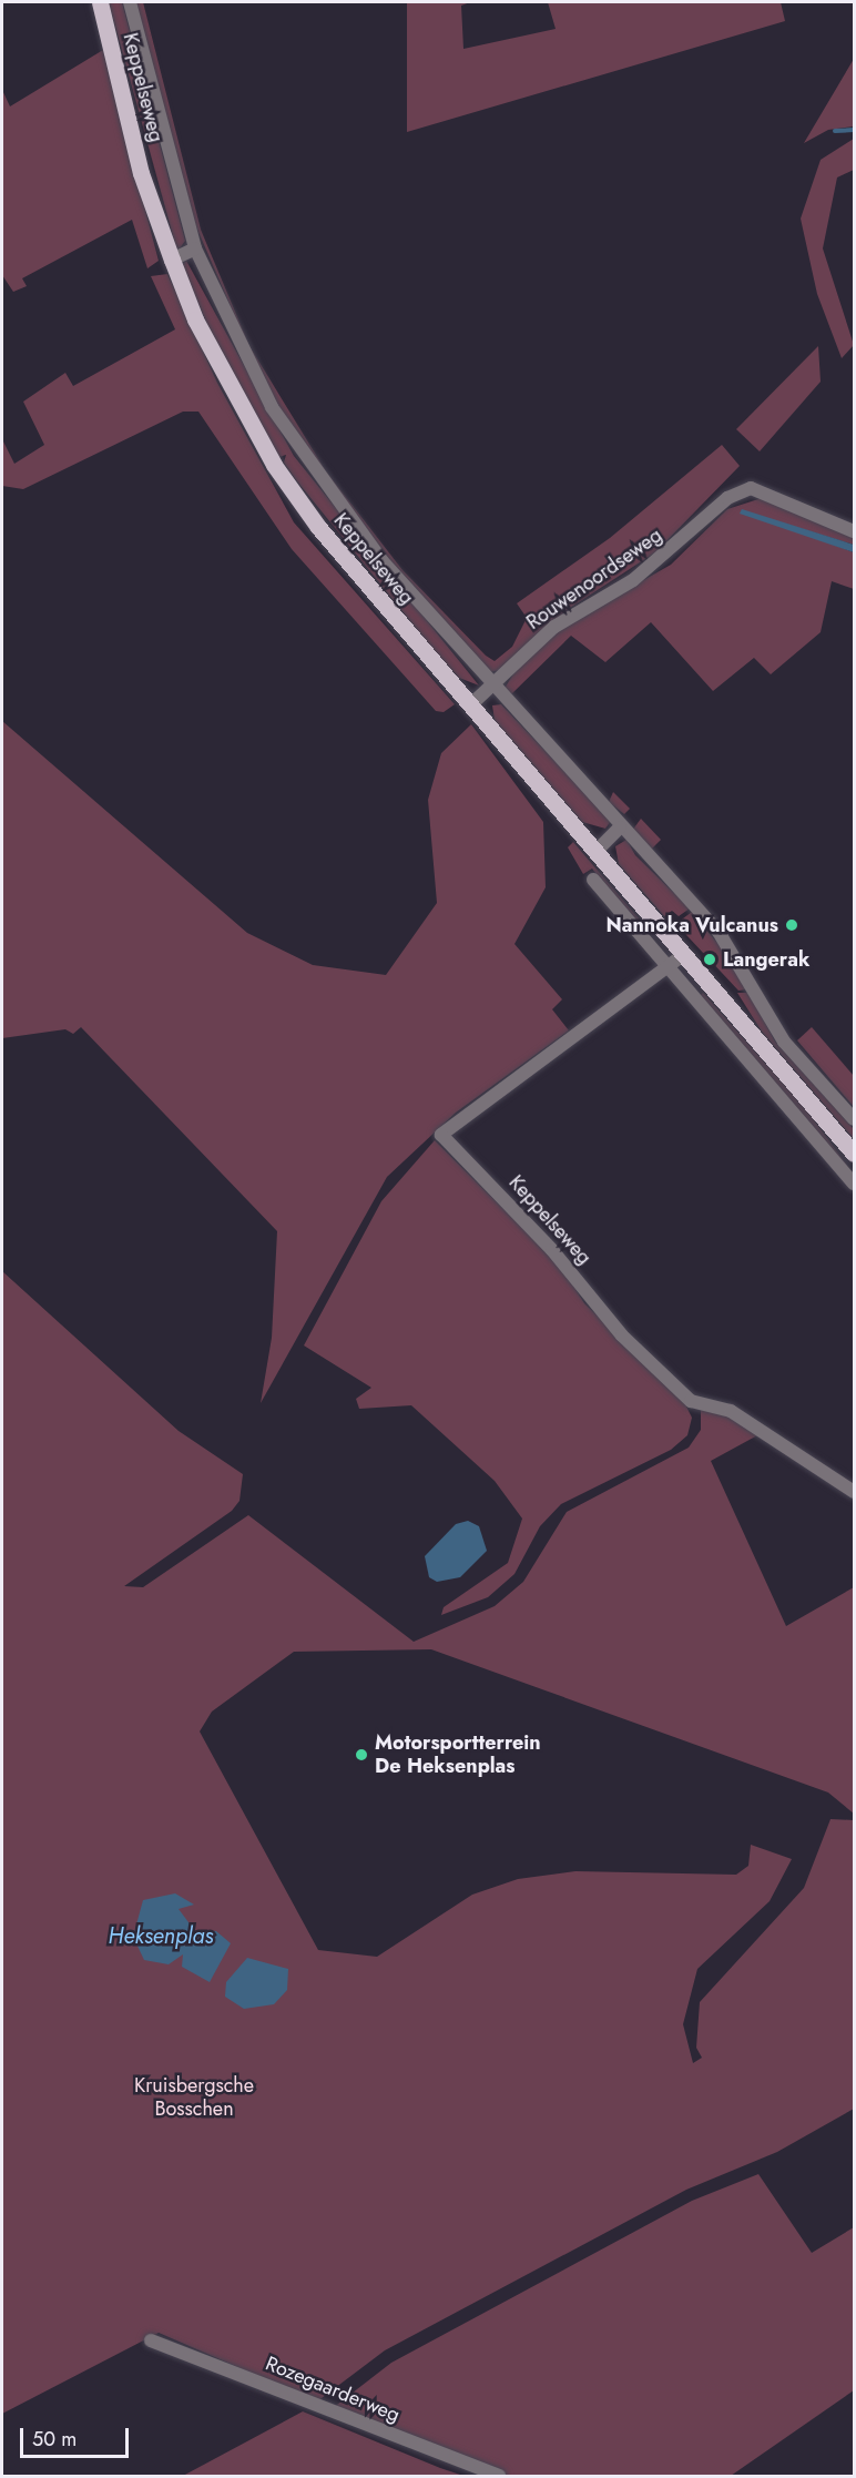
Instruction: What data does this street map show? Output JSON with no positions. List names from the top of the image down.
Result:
{
  "streets": {
    "main road": ["Keppelseweg"],
    "street": ["Rouwenoordseweg", "Rozegaarderweg"]
  },
  "crossings": [
    ["Keppelseweg", "Rouwenoordseweg"]
  ],
  "water": ["Heksenplas"],
  "parks": ["Kruisbergsche Bosschen"],
  "places": ["Nannoka Vulcanus", "Langerak", "Motorsportterrein De Heksenplas"],
  "scale_bar": "50 m"
}
